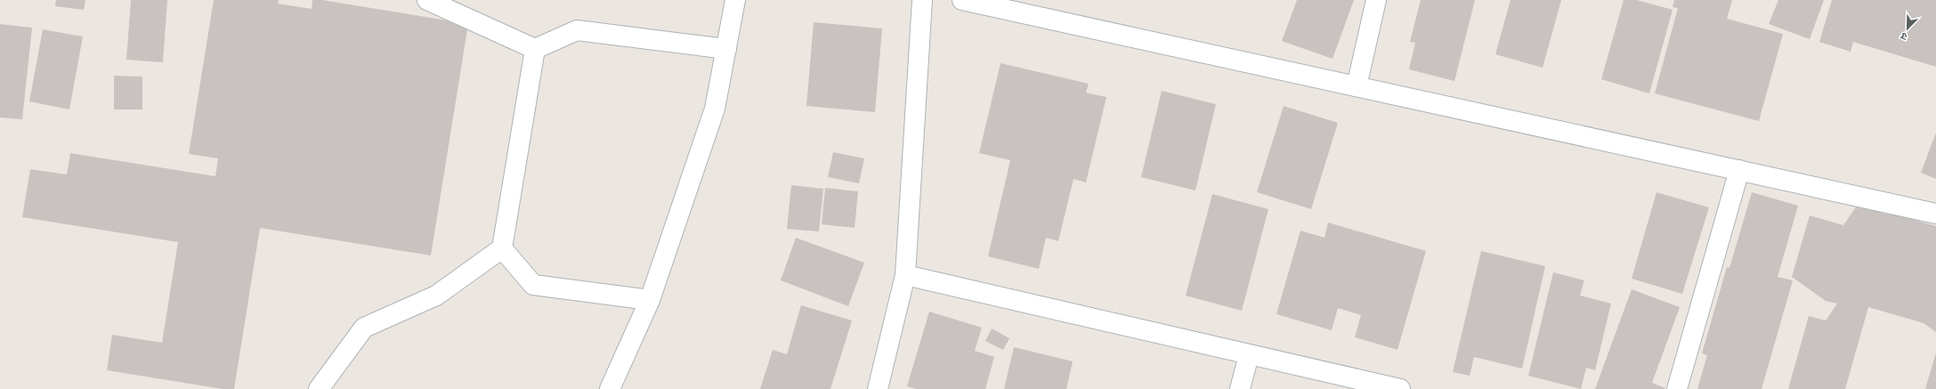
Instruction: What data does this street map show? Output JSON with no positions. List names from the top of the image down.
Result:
{
  "north": "bottom left"
}
